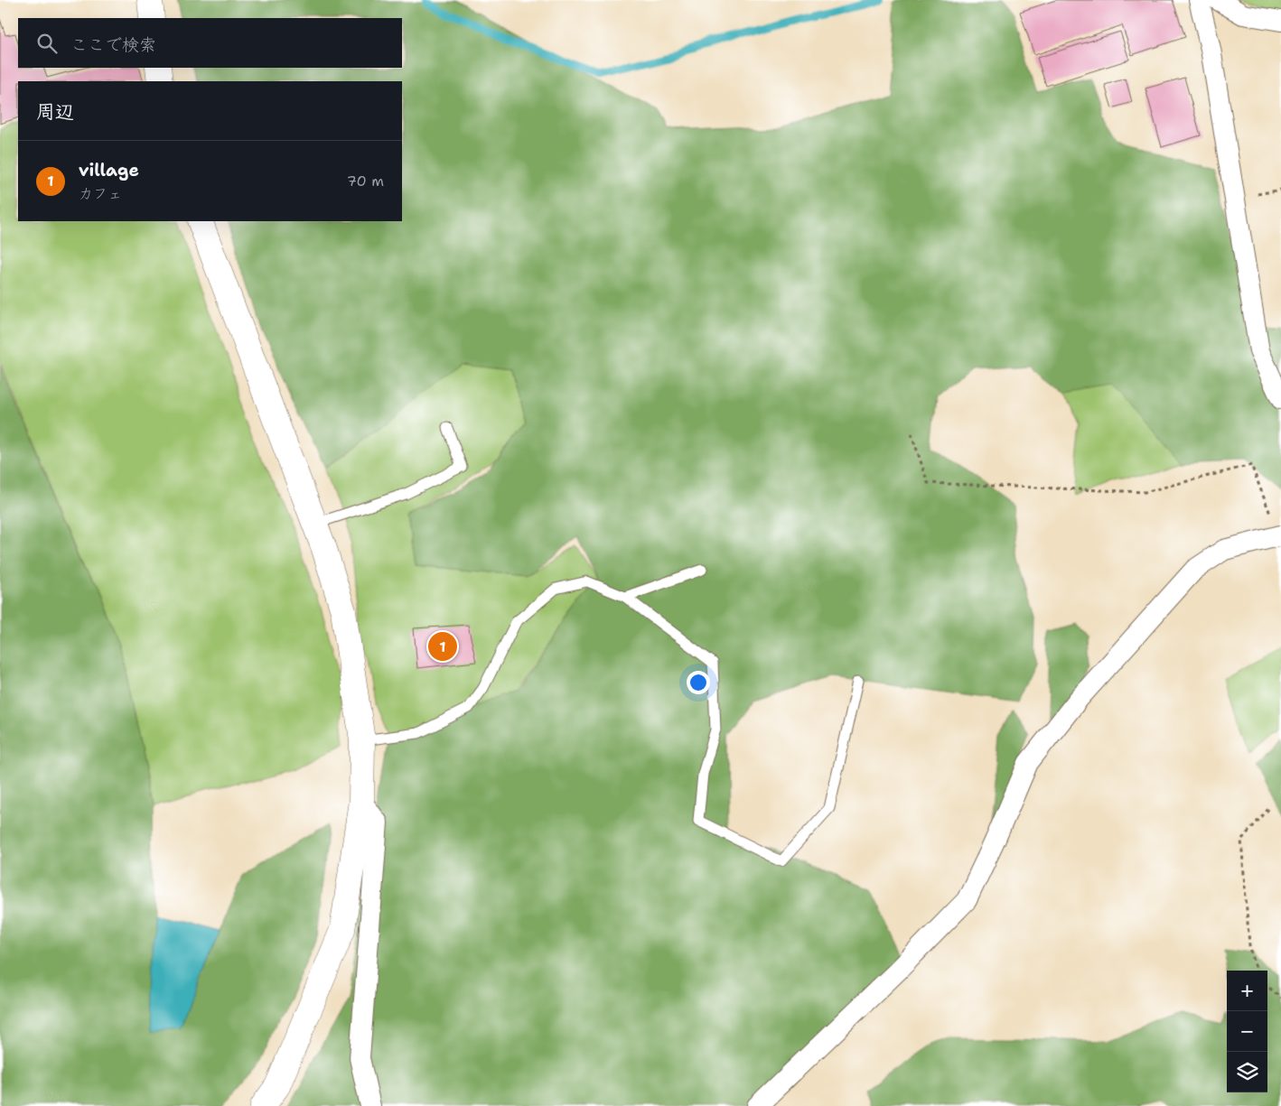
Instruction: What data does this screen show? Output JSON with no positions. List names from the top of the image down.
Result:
{
  "page": {
    "search": "ここで検索",
    "heading": "周辺",
    "list": [
      {
        "mark": "1",
        "name": "village",
        "note": "カフェ",
        "value": "70 m"
      }
    ],
    "pins": "1",
    "map_buttons": ["+", "−"]
  }
}
